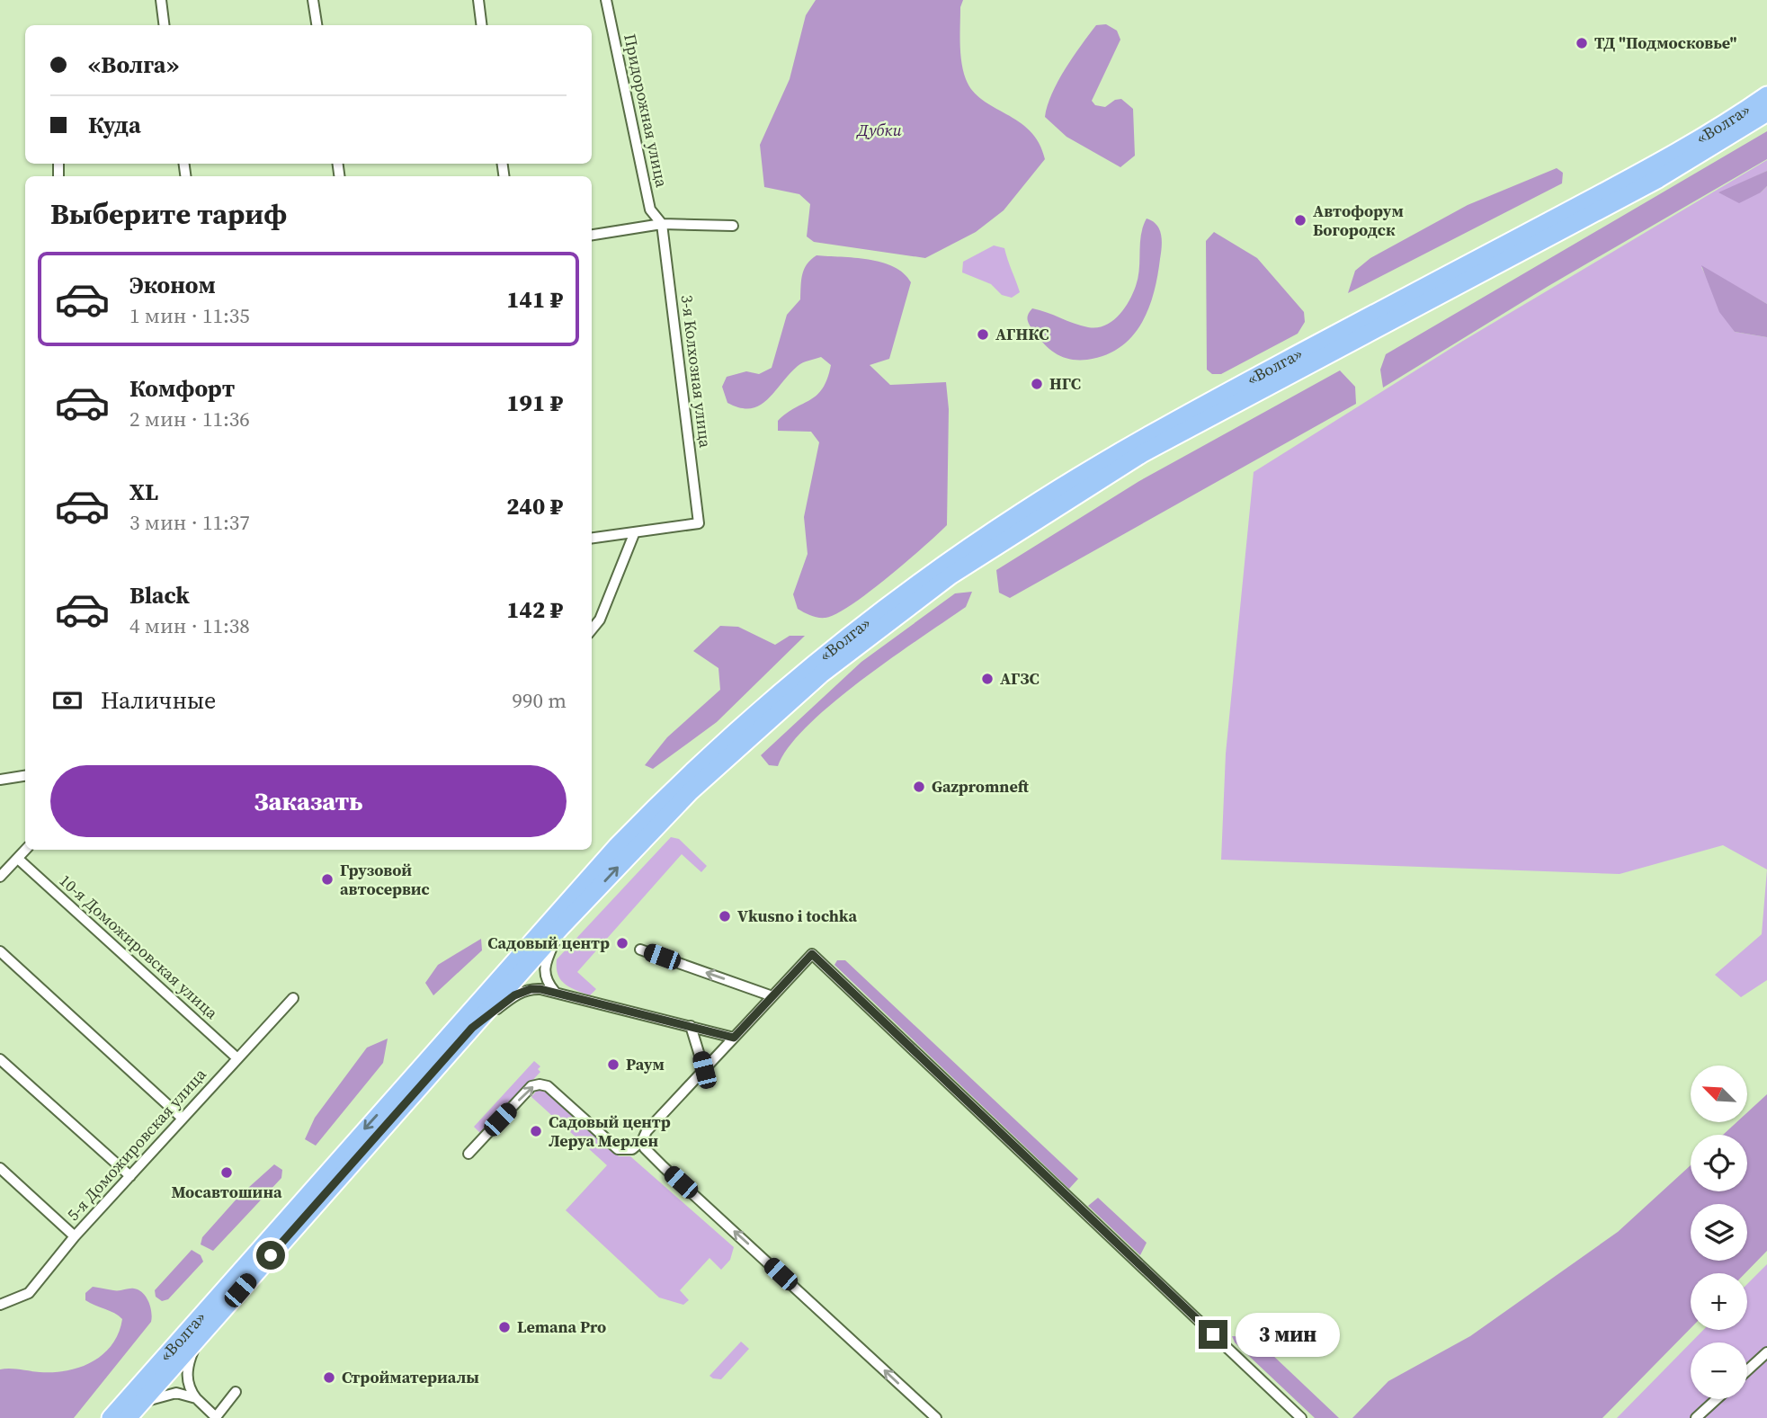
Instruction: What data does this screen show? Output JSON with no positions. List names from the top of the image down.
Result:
{
  "streets": {
    "highway": ["«Волга»"],
    "street": [
      "Придорожная улица",
      "3-я Колхозная улица",
      "10-я Доможировская улица",
      "5-я Доможировская улица"
    ]
  },
  "crossings": [
    ["Придорожная улица", "3-я Колхозная улица"],
    ["10-я Доможировская улица", "5-я Доможировская улица"]
  ],
  "parks": ["Дубки"],
  "places": [
    "ТД \"Подмосковье\"",
    "Автофорум Богородск",
    "АГНКС",
    "НГС",
    "АГЗС",
    "Gazpromneft",
    "Грузовой автосервис",
    "Vkusno i tochka",
    "Садовый центр",
    "Раум",
    "Садовый центр Леруа Мерлен",
    "Мосавтошина",
    "Lemana Pro",
    "Стройматериалы"
  ],
  "north": "top left",
  "page": {
    "banner": ["«Волга»", "Куда"],
    "heading": "Выберите тариф",
    "list": [
      {
        "name": "Эконом",
        "note": "1 мин · 11:35",
        "value": "141 ₽"
      },
      {
        "name": "Комфорт",
        "note": "2 мин · 11:36",
        "value": "191 ₽"
      },
      {
        "name": "XL",
        "note": "3 мин · 11:37",
        "value": "240 ₽"
      },
      {
        "name": "Black",
        "note": "4 мин · 11:38",
        "value": "142 ₽"
      }
    ],
    "pay": ["Наличные", "990 m"],
    "buttons": "Заказать",
    "map_buttons": ["+", "−"],
    "bubble": "3 мин"
  }
}
